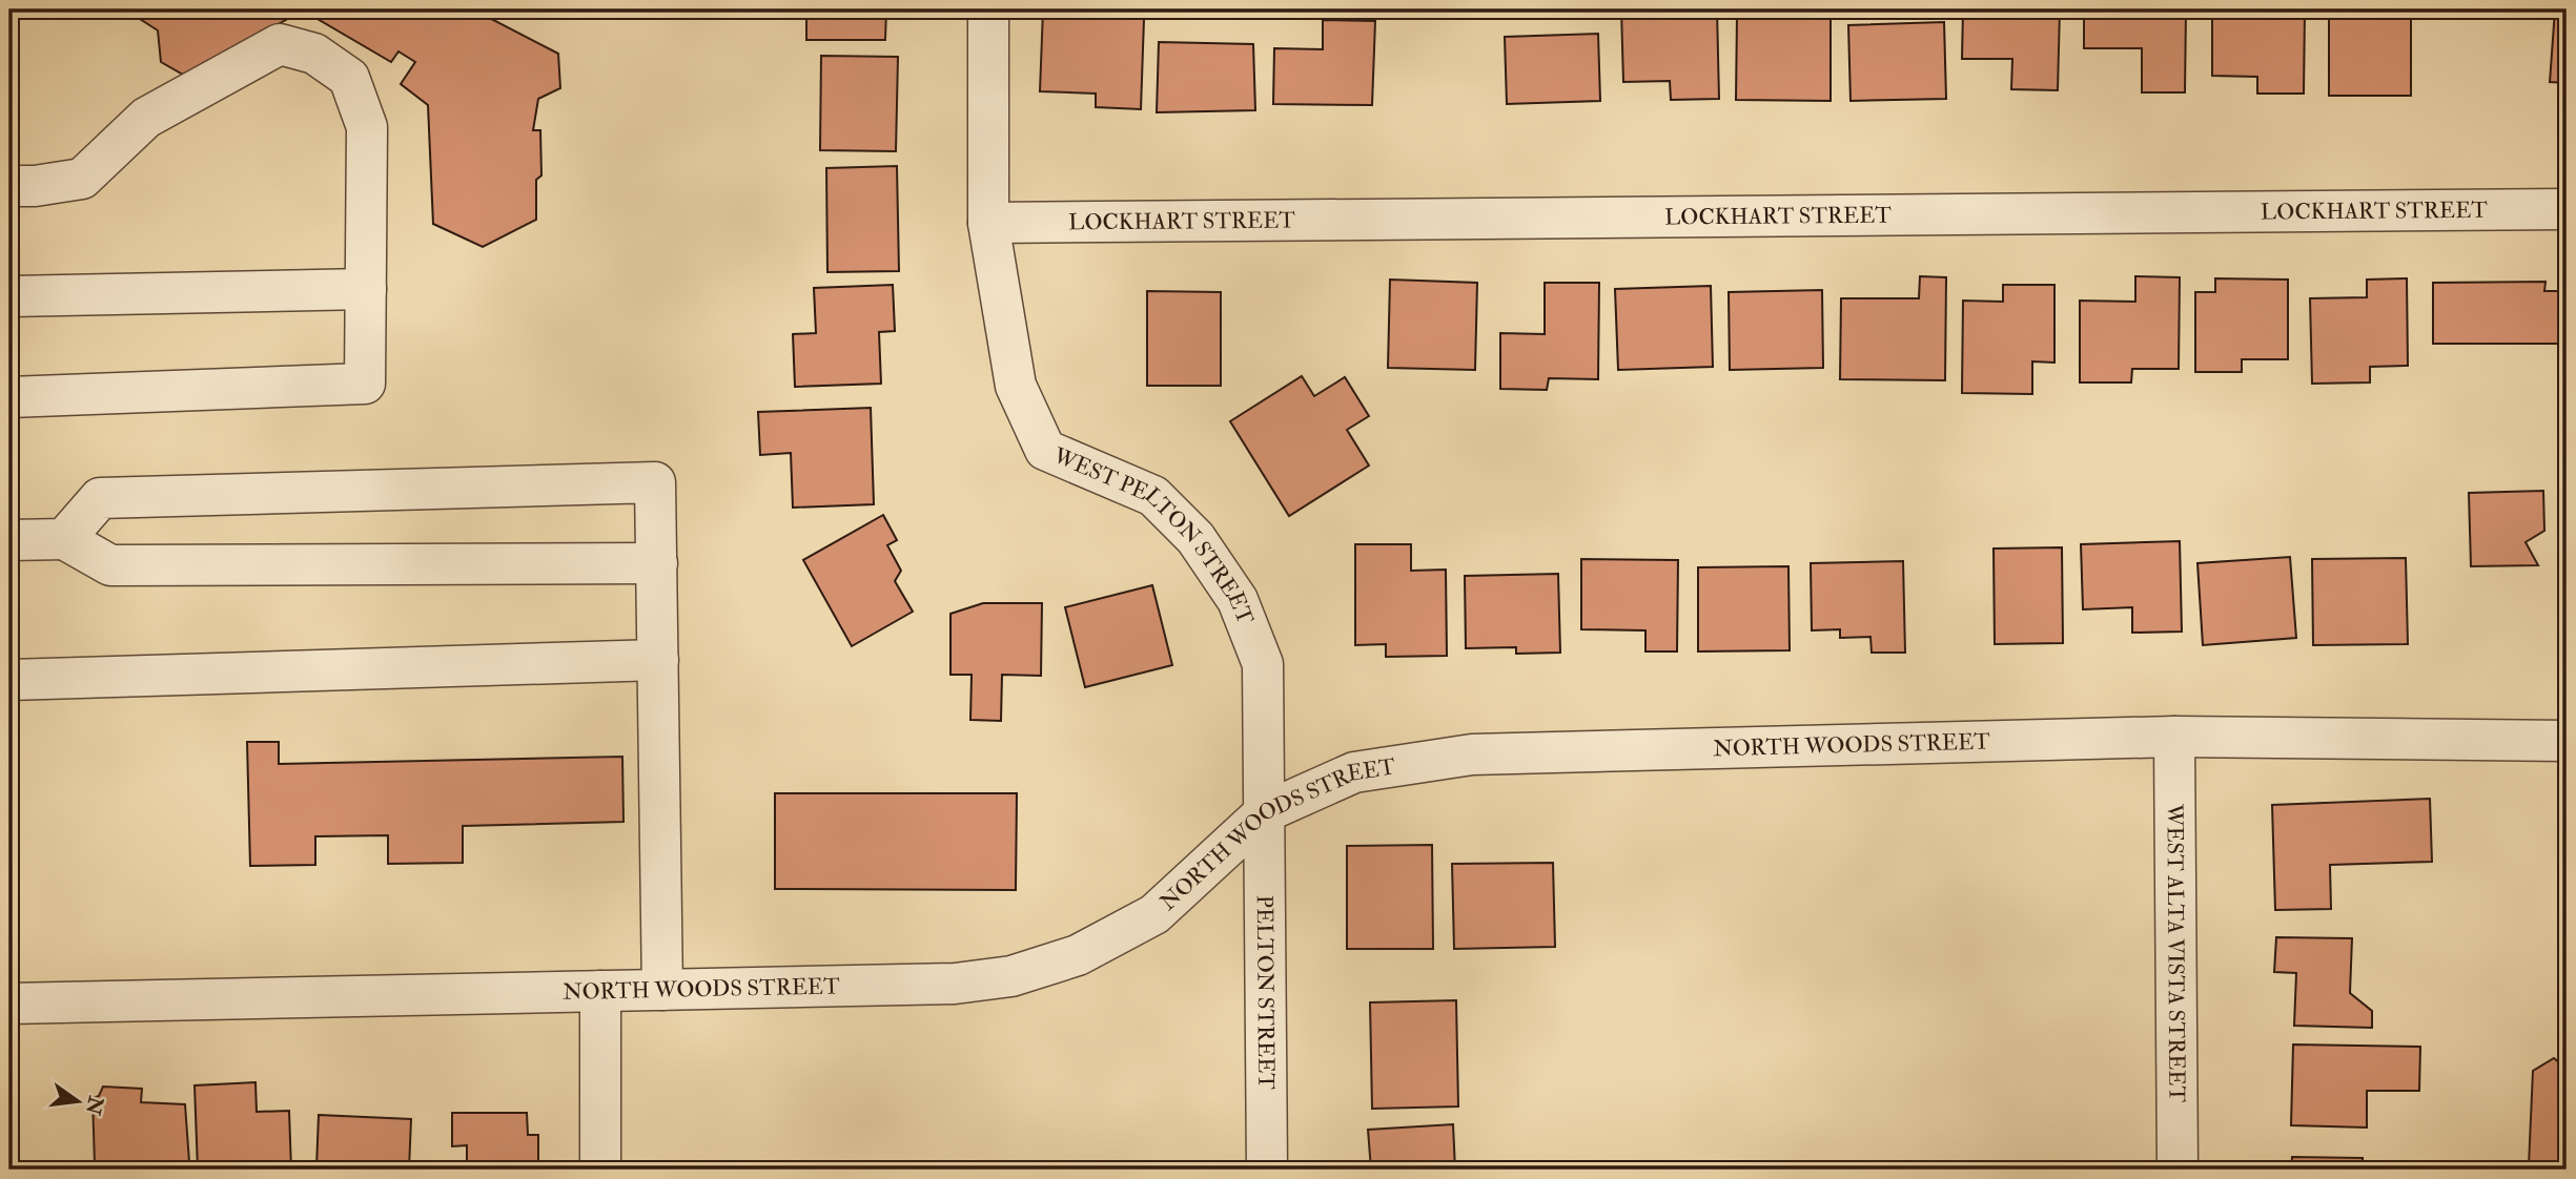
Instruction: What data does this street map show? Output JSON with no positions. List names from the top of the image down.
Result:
{
  "streets": {
    "street": [
      "LOCKHART STREET",
      "WEST PELTON STREET",
      "NORTH WOODS STREET",
      "WEST ALTA VISTA STREET",
      "PELTON STREET"
    ]
  },
  "crossings": [
    ["LOCKHART STREET", "WEST PELTON STREET"],
    ["WEST PELTON STREET", "NORTH WOODS STREET"],
    ["WEST PELTON STREET", "PELTON STREET"],
    ["NORTH WOODS STREET", "WEST ALTA VISTA STREET"],
    ["NORTH WOODS STREET", "PELTON STREET"]
  ],
  "north": "right"
}
